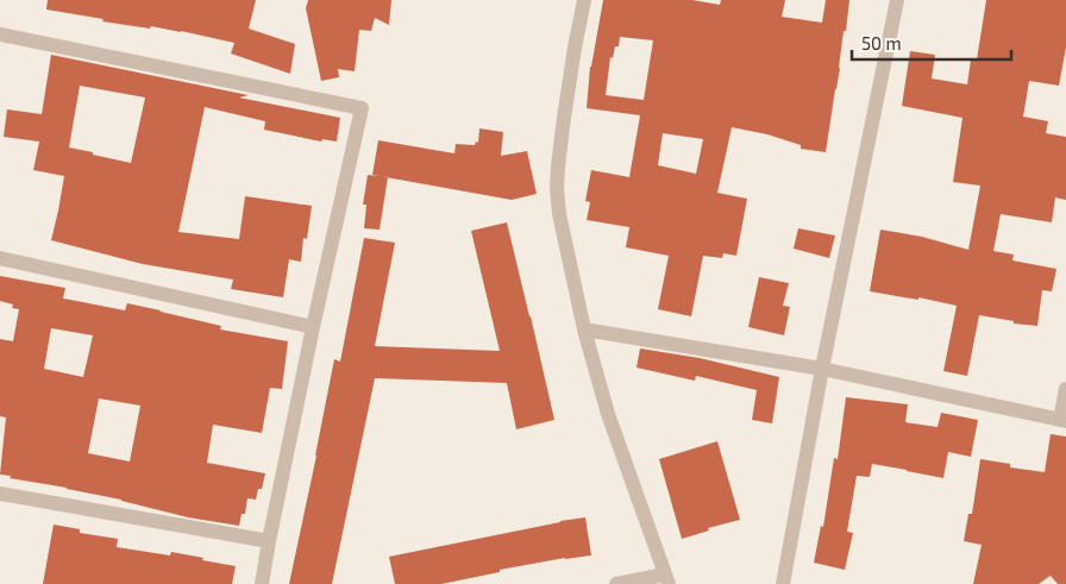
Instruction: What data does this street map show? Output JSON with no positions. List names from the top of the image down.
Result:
{
  "scale_bar": "50 m"
}
